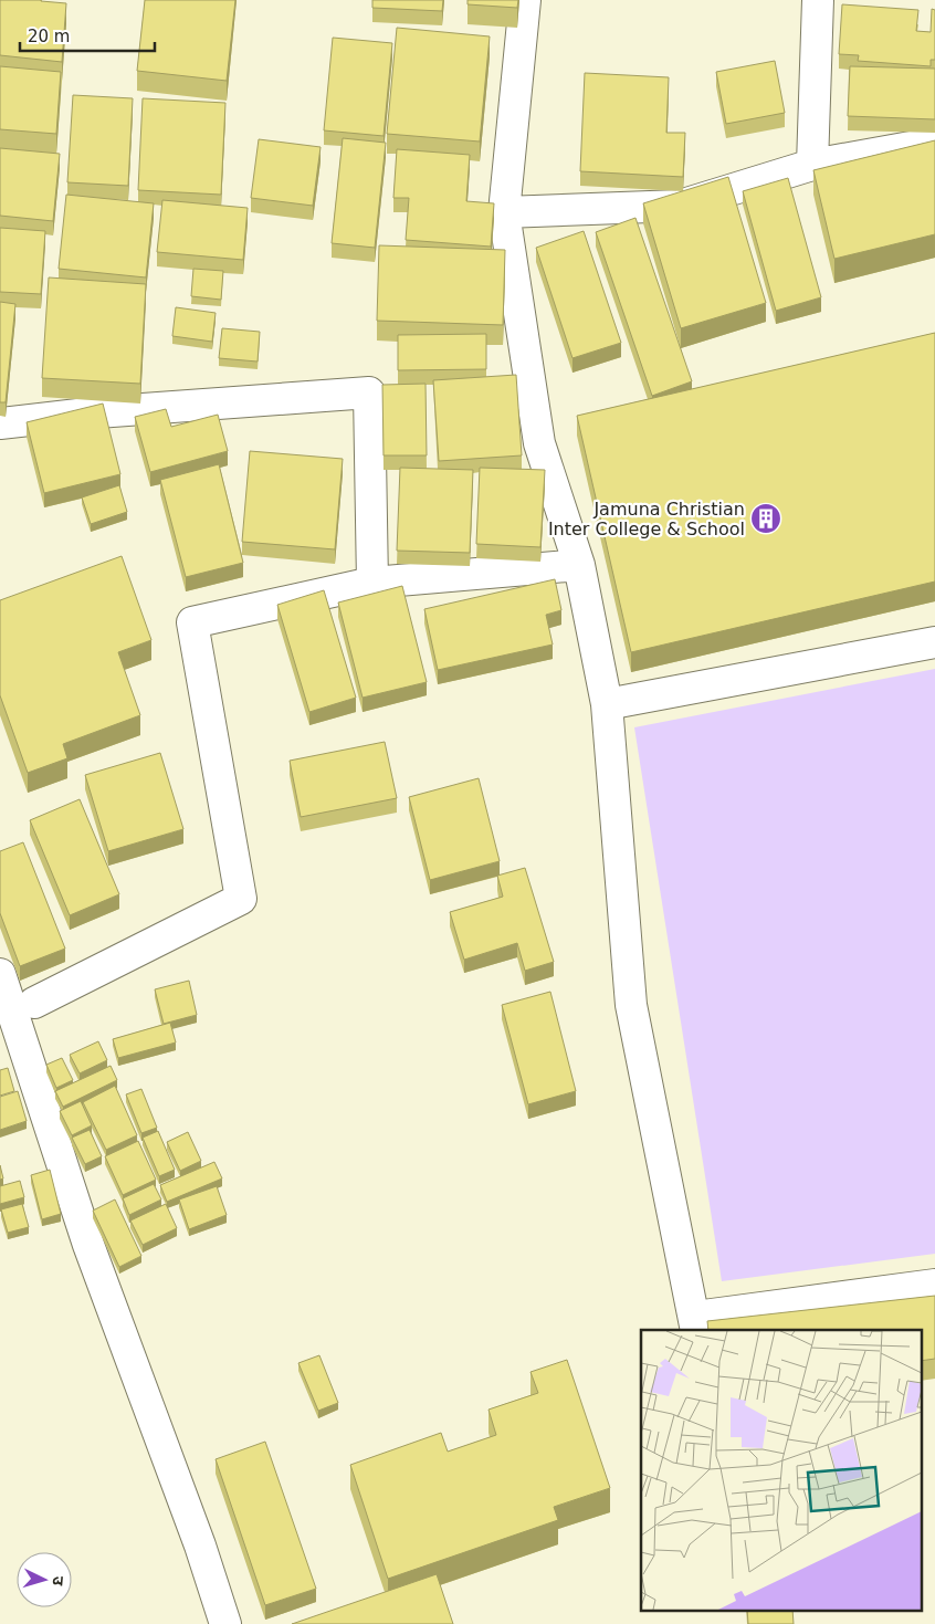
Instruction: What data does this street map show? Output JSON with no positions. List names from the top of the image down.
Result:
{
  "places": {
    "building": ["Jamuna Christian Inter College & School"]
  },
  "scale_bar": "20 m",
  "north": "right"
}
